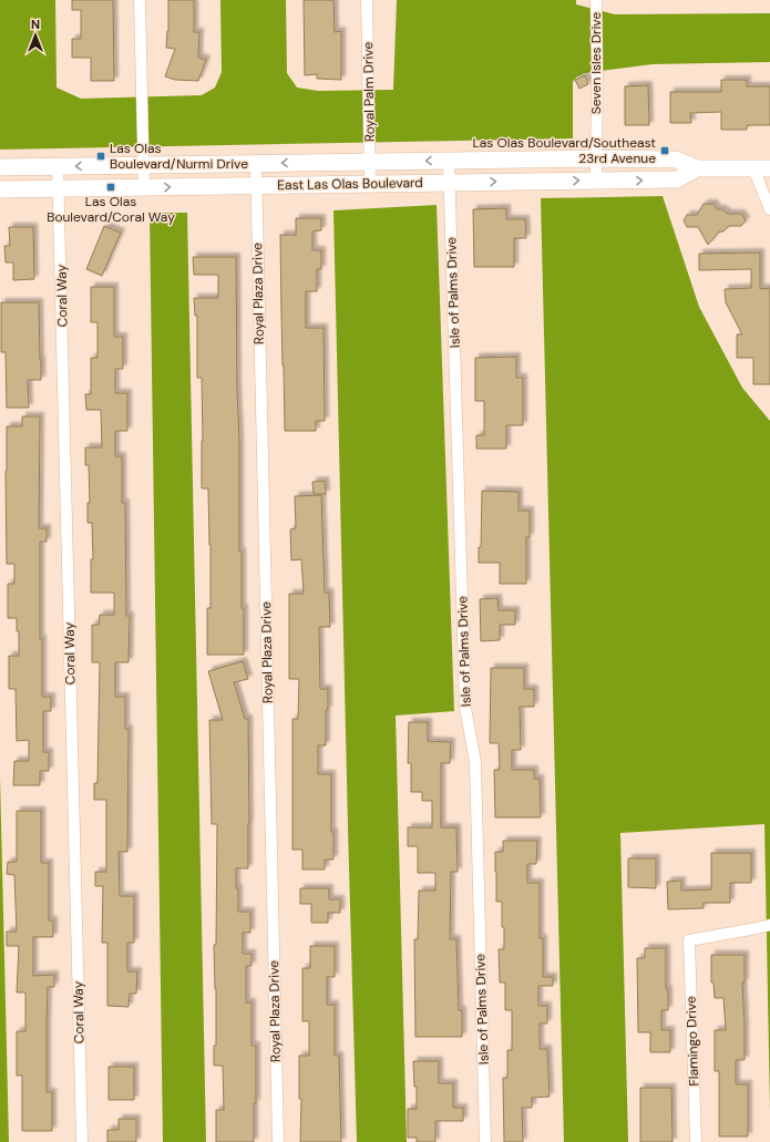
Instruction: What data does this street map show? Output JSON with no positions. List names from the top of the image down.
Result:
{
  "streets": {
    "main road": ["East Las Olas Boulevard"],
    "street": [
      "Seven Isles Drive",
      "Royal Palm Drive",
      "Isle of Palms Drive",
      "Royal Plaza Drive",
      "Coral Way",
      "Flamingo Drive"
    ]
  },
  "crossings": [
    ["Seven Isles Drive", "East Las Olas Boulevard"],
    ["Royal Palm Drive", "East Las Olas Boulevard"],
    ["East Las Olas Boulevard", "Isle of Palms Drive"],
    ["East Las Olas Boulevard", "Royal Plaza Drive"],
    ["East Las Olas Boulevard", "Coral Way"]
  ],
  "places": {
    "transit": ["Las Olas Boulevard/Southeast 23rd Avenue", "Las Olas Boulevard/Nurmi Drive", "Las Olas Boulevard/Coral Way"]
  },
  "north": "top"
}
